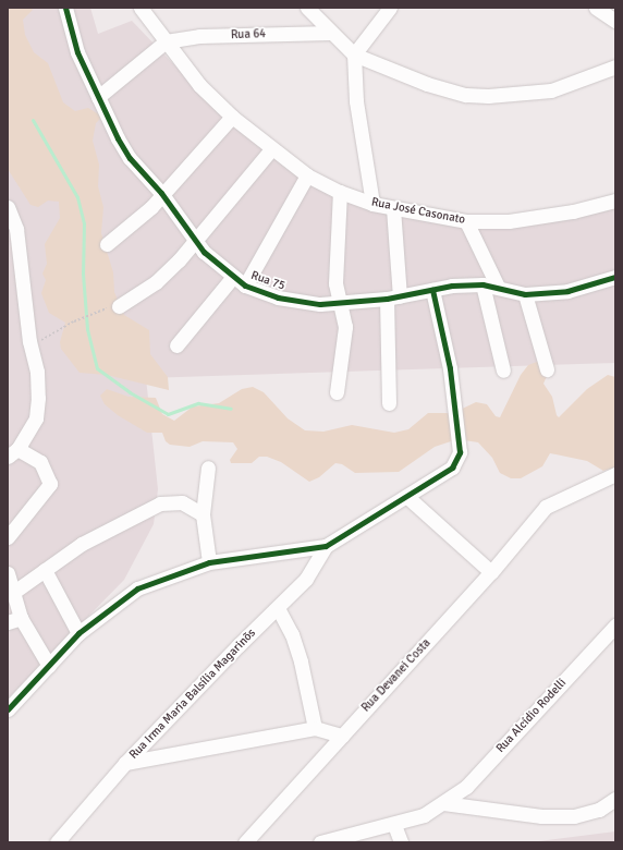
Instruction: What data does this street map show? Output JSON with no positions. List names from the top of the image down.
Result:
{
  "streets": {
    "street": [
      "Rua 64",
      "Rua José Casonato",
      "Rua 75",
      "Rua Devanei Costa",
      "Rua Irma Maria Balsília Magarinõs",
      "Rua Alcídio Rodelli"
    ]
  },
  "crossings": [
    ["Rua 64", "Rua José Casonato"]
  ]
}
